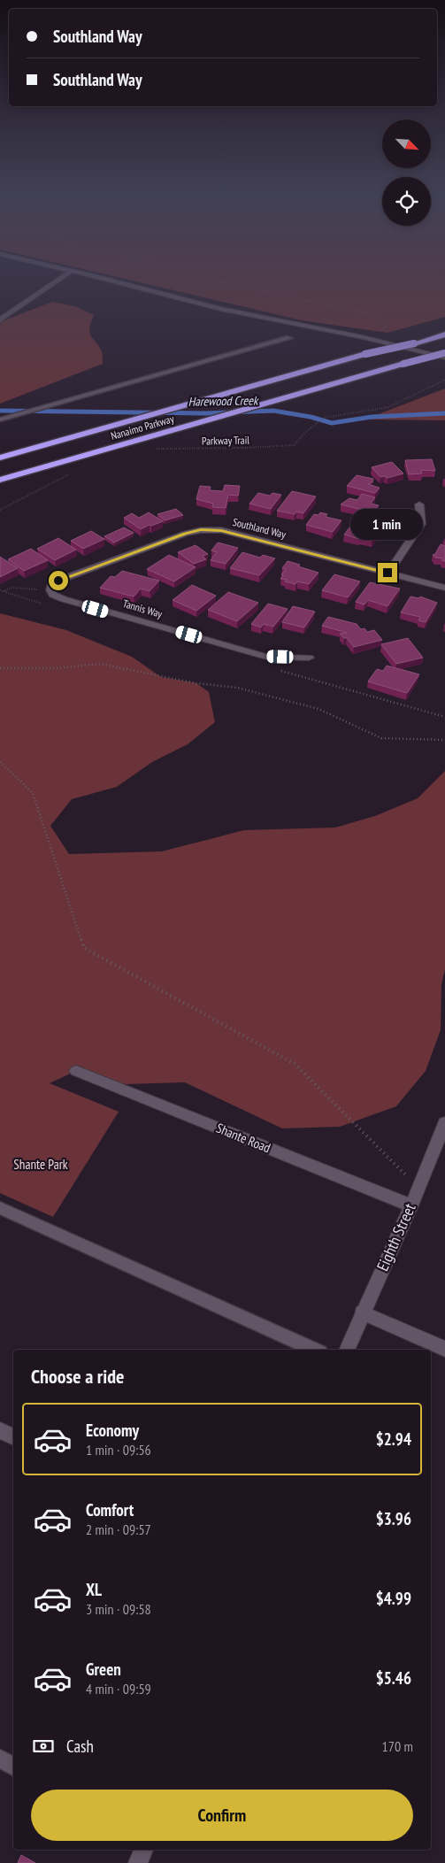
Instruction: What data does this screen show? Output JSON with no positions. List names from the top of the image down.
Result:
{
  "streets": {
    "highway": ["Nanaimo Parkway"],
    "street": [
      "Southland Way",
      "Tannis Way",
      "Shante Road",
      "Eighth Street"
    ],
    "path": ["Parkway Trail"]
  },
  "crossings": [
    ["Southland Way", "Tannis Way"],
    ["Shante Road", "Eighth Street"]
  ],
  "water": ["Harewood Creek"],
  "parks": ["Shante Park"],
  "north": "bottom right",
  "page": {
    "banner": ["Southland Way", "Southland Way"],
    "bubble": "1 min",
    "heading": "Choose a ride",
    "list": [
      {
        "name": "Economy",
        "note": "1 min · 09:56",
        "value": "$2.94"
      },
      {
        "name": "Comfort",
        "note": "2 min · 09:57",
        "value": "$3.96"
      },
      {
        "name": "XL",
        "note": "3 min · 09:58",
        "value": "$4.99"
      },
      {
        "name": "Green",
        "note": "4 min · 09:59",
        "value": "$5.46"
      }
    ],
    "pay": ["Cash", "170 m"],
    "buttons": "Confirm"
  }
}
